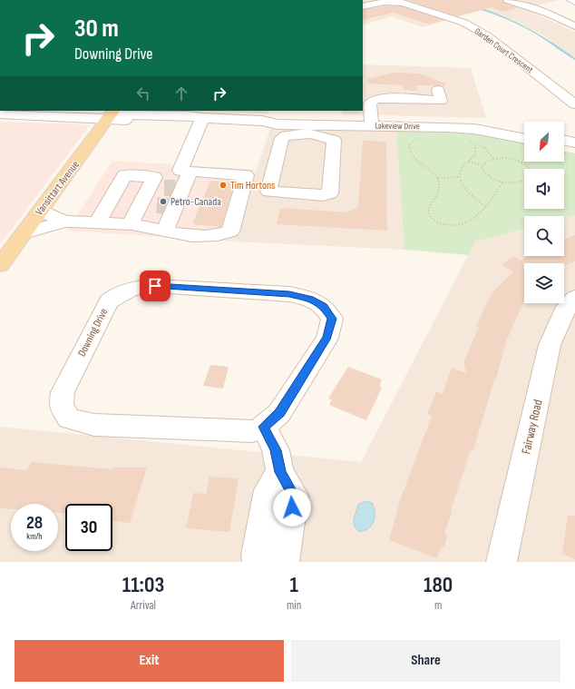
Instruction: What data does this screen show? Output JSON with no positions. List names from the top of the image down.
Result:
{
  "streets": {
    "main road": ["Vansittart Avenue"],
    "street": [
      "Garden Court Crescent",
      "Lakeview Drive",
      "Downing Drive",
      "Fairway Road"
    ]
  },
  "crossings": [
    ["Lakeview Drive", "Vansittart Avenue"]
  ],
  "places": ["Tim Hortons", "Petro-Canada"],
  "north": "bottom left",
  "page": {
    "turn": ["30 m", "Downing Drive"],
    "speed": "28 km/h",
    "limit": "30",
    "eta": [
      "11:03",
      "Arrival",
      "1",
      "min",
      "180",
      "m"
    ],
    "buttons": ["Exit", "Share"]
  }
}
